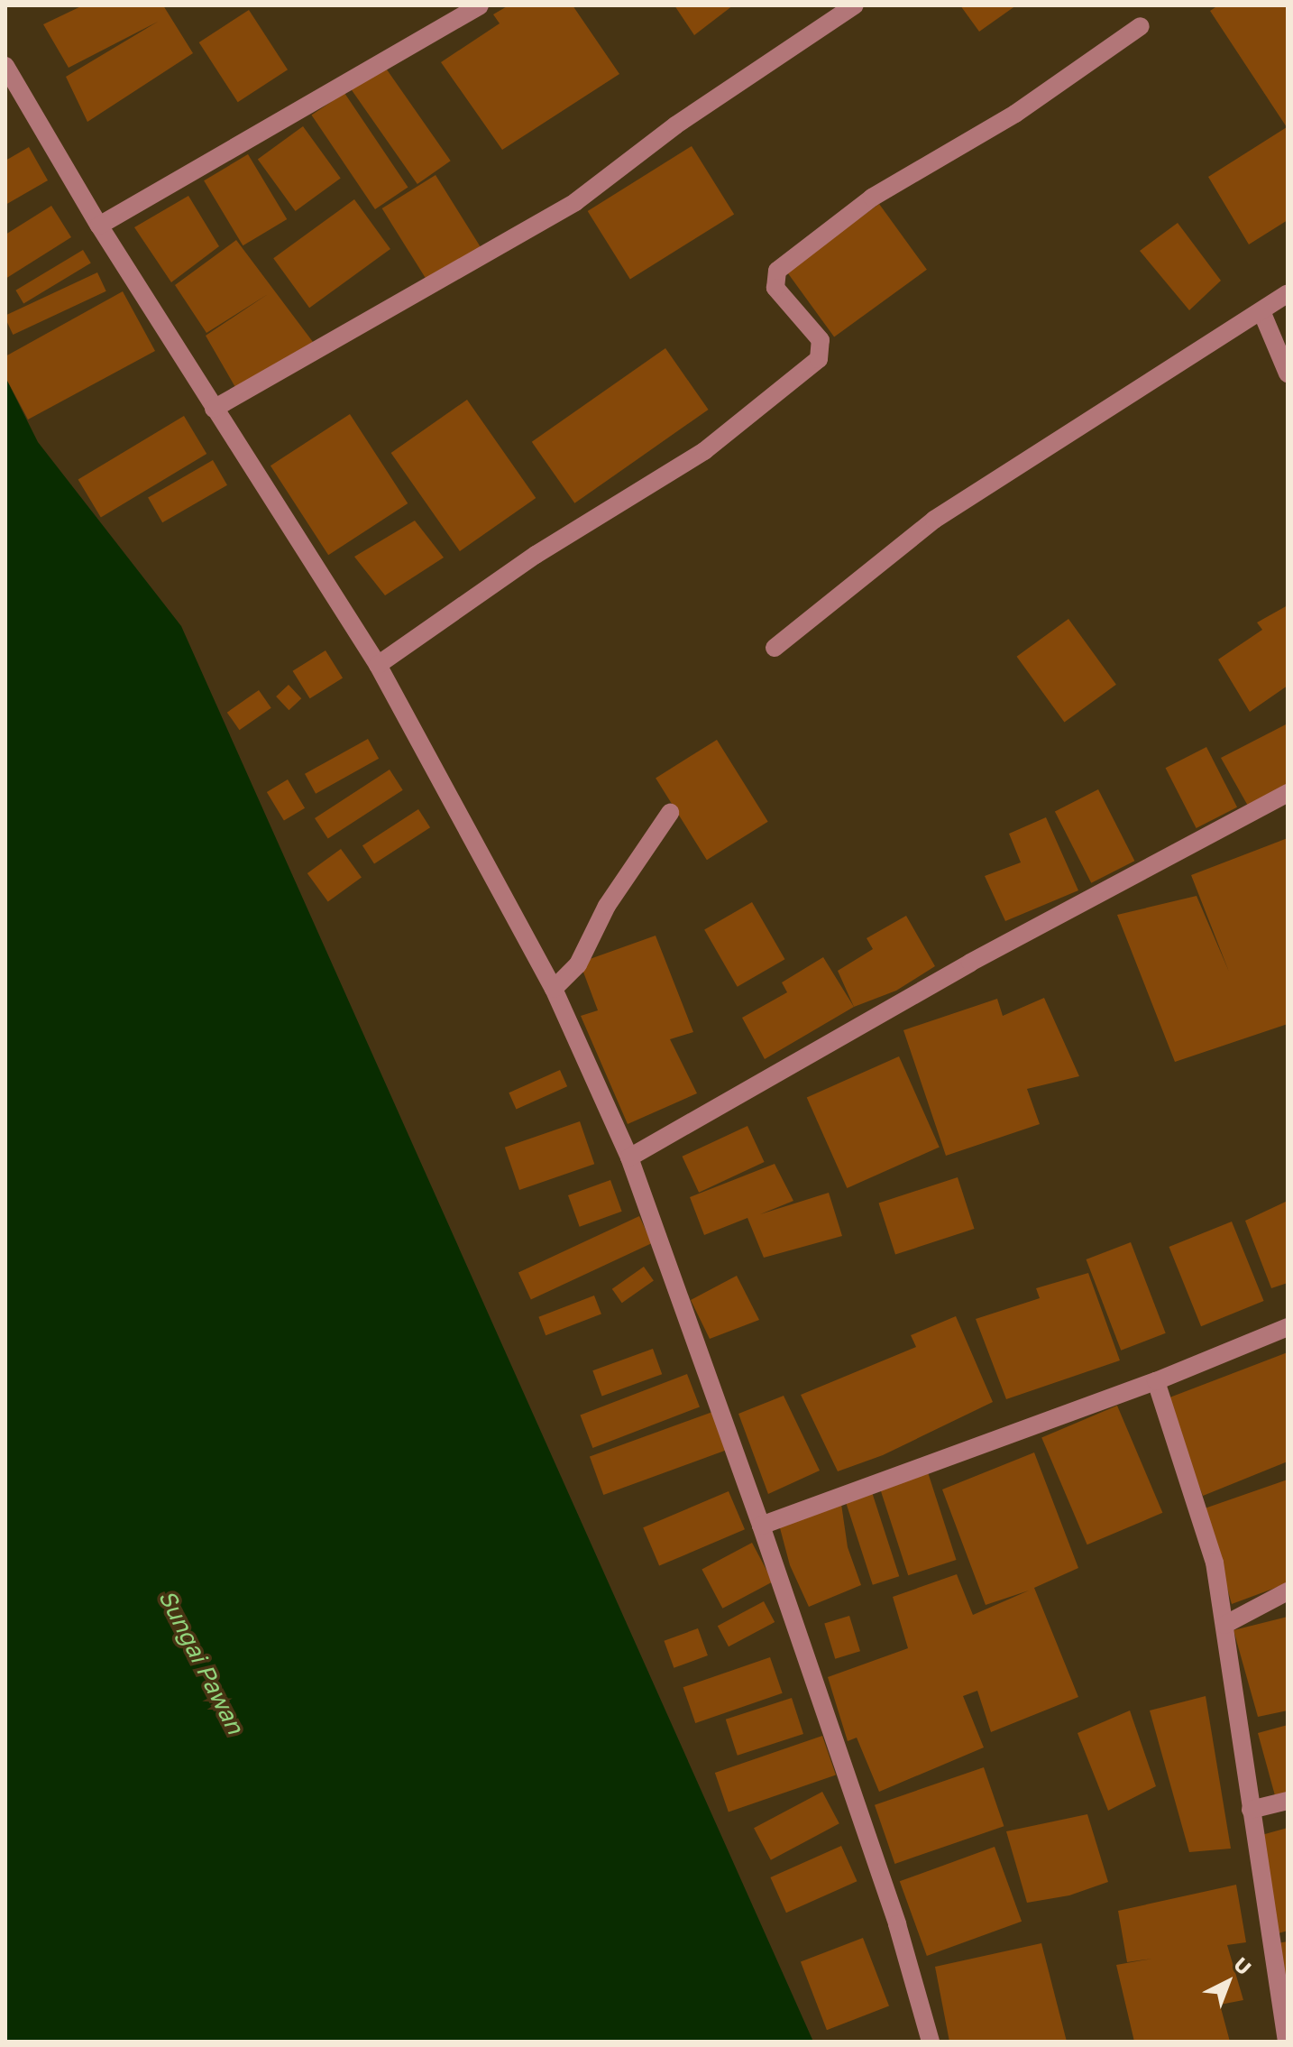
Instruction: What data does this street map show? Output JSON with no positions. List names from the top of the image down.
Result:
{
  "water": ["Sungai Pawan"],
  "north": "top right"
}
